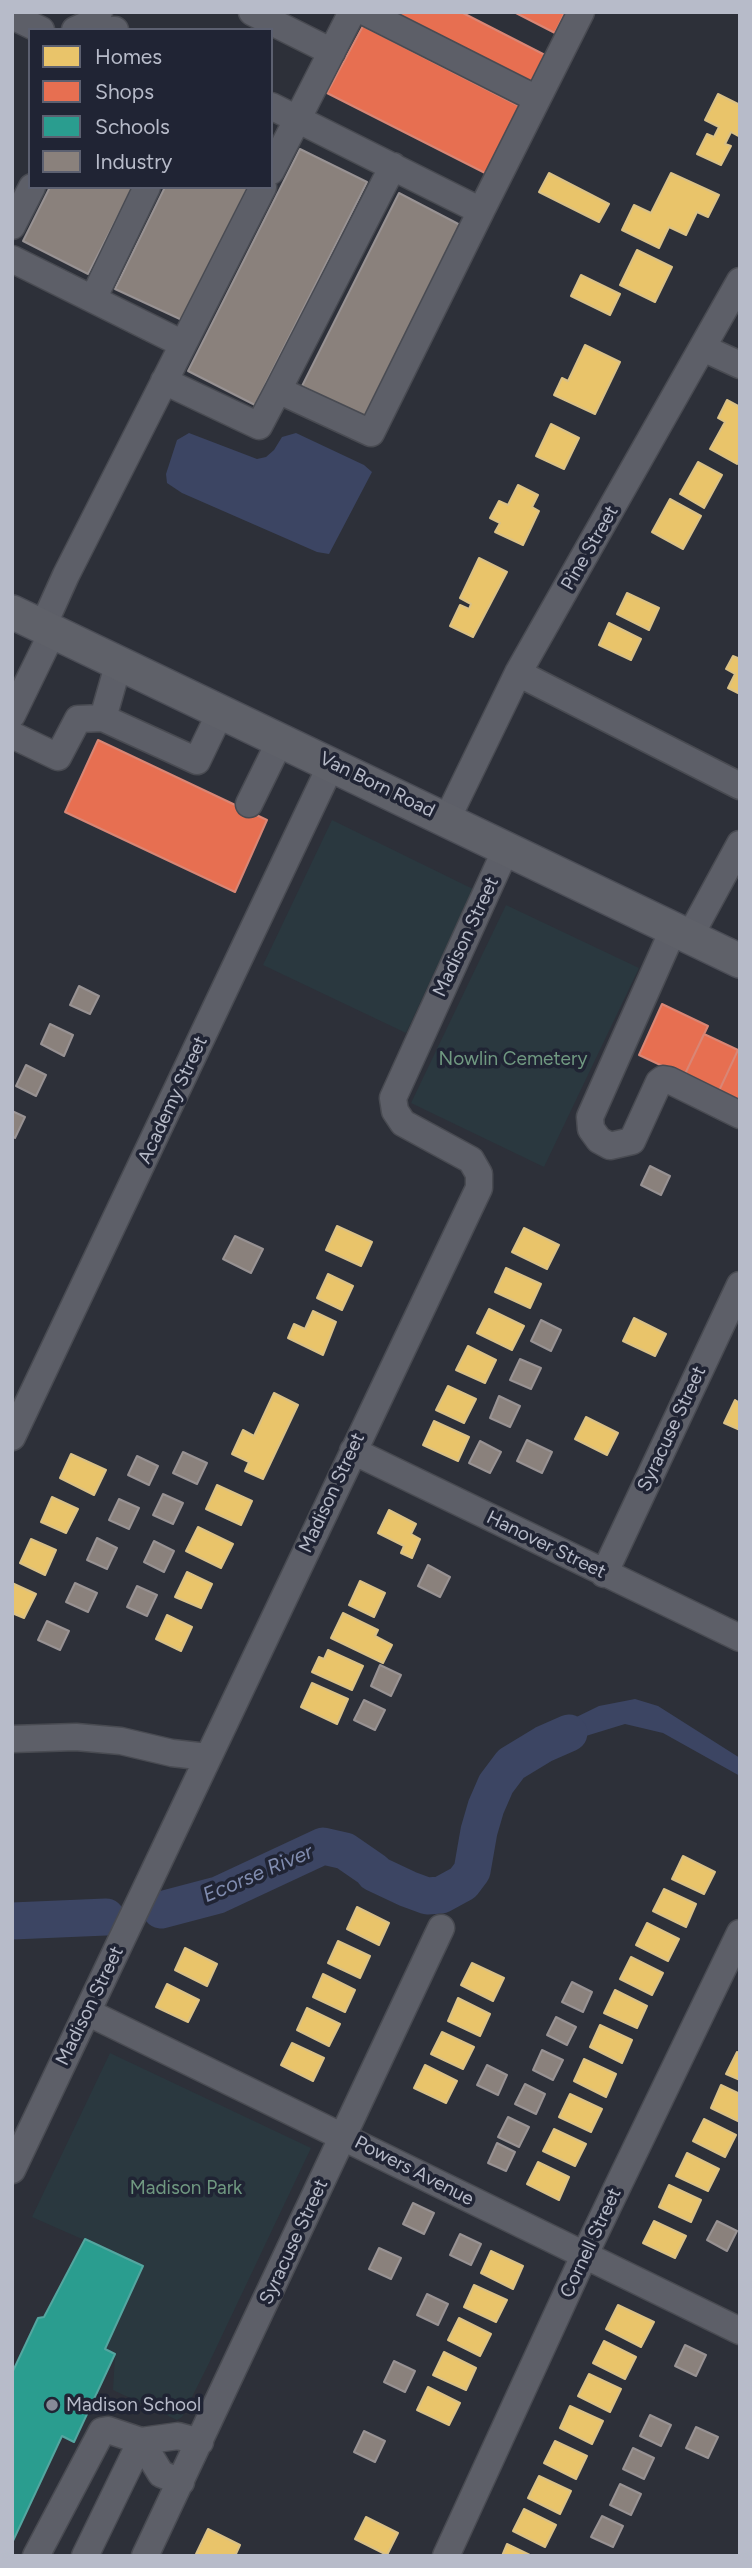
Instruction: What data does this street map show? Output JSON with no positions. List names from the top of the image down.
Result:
{
  "streets": {
    "main road": ["Van Born Road"],
    "street": [
      "Pine Street",
      "Madison Street",
      "Academy Street",
      "Syracuse Street",
      "Hanover Street",
      "Powers Avenue",
      "Cornell Street"
    ]
  },
  "crossings": [
    ["Pine Street", "Van Born Road"],
    ["Van Born Road", "Madison Street"],
    ["Van Born Road", "Academy Street"],
    ["Madison Street", "Hanover Street"],
    ["Madison Street", "Powers Avenue"],
    ["Syracuse Street", "Hanover Street"],
    ["Syracuse Street", "Powers Avenue"],
    ["Powers Avenue", "Cornell Street"]
  ],
  "water": ["Ecorse River"],
  "parks": ["Nowlin Cemetery", "Madison Park"],
  "places": ["Madison School"],
  "legend": [
    "Homes",
    "Shops",
    "Schools",
    "Industry"
  ]
}
